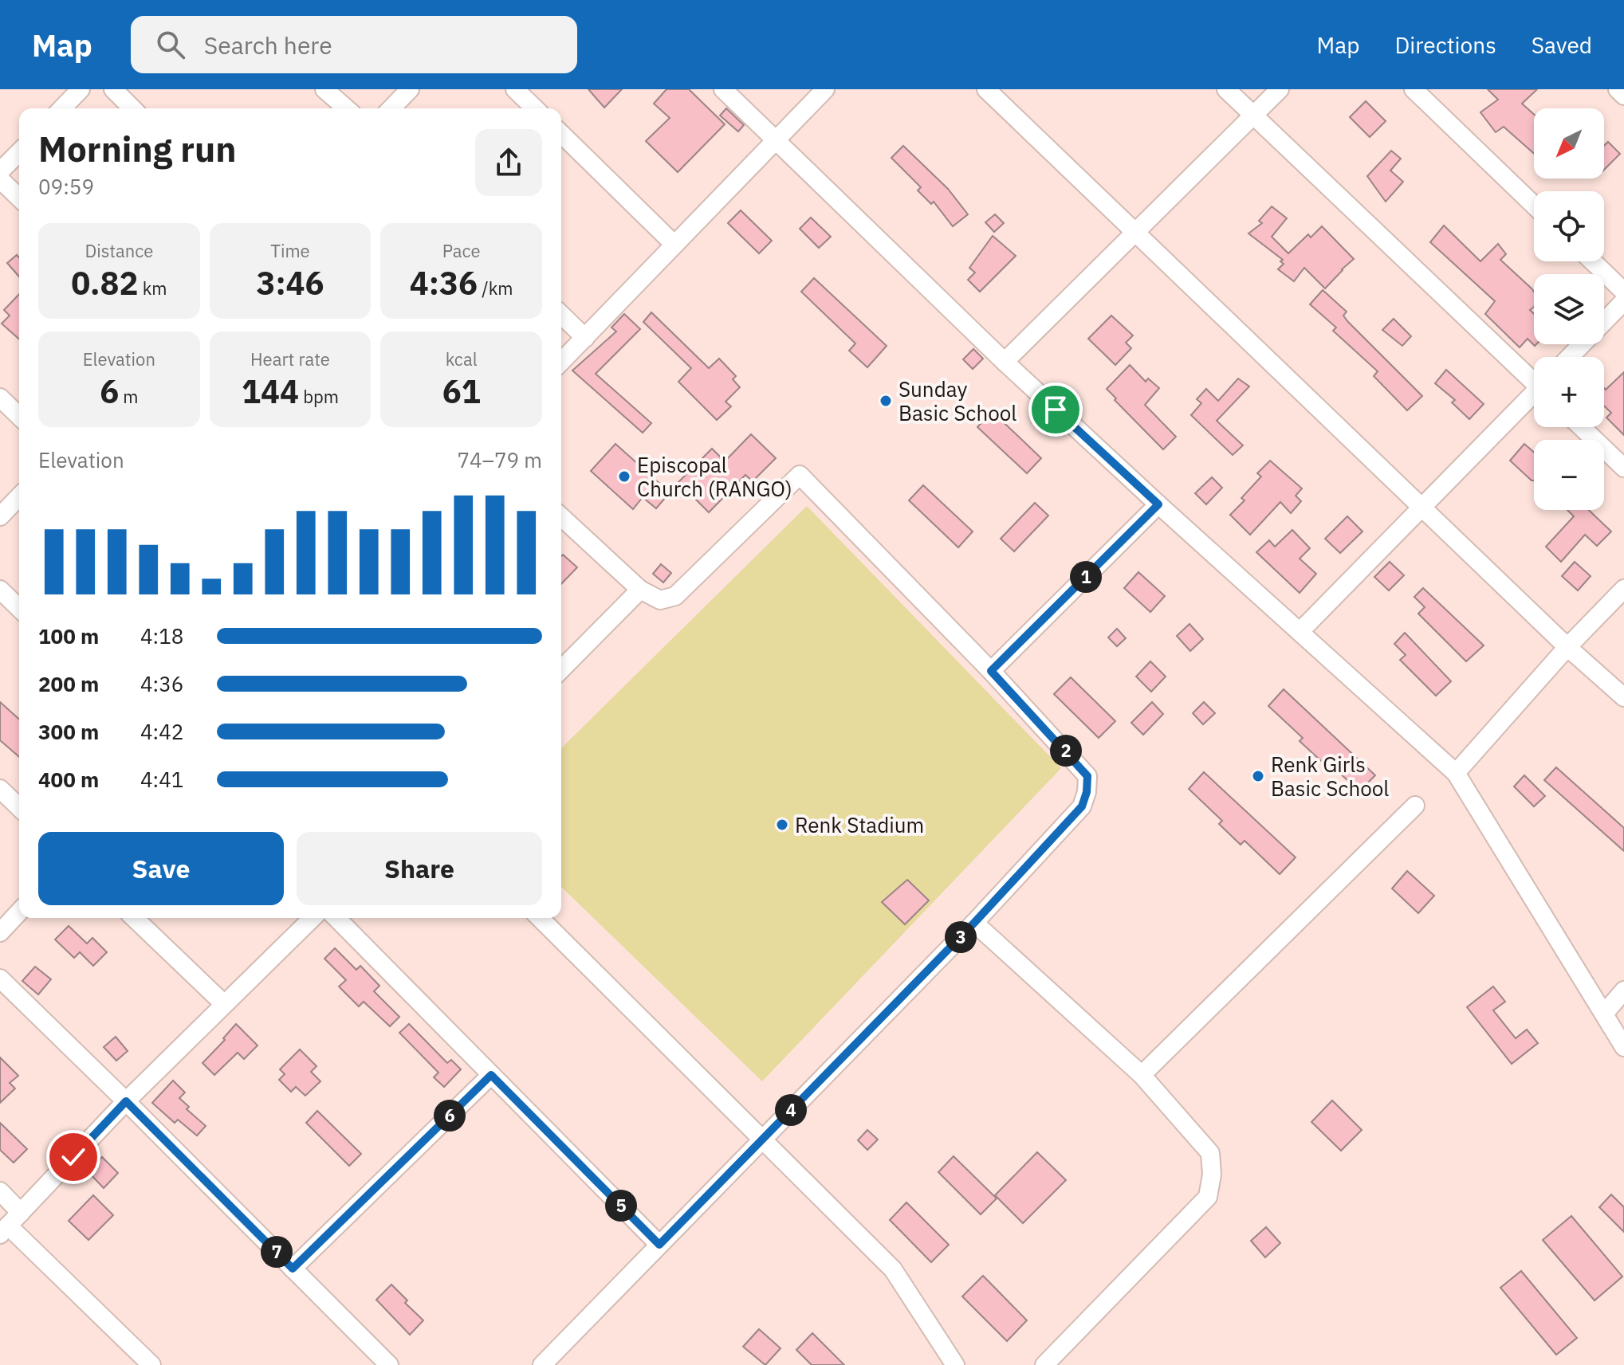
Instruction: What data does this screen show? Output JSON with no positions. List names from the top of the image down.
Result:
{
  "places": [
    "Sunday Basic School",
    "Episcopal Church (RANGO)",
    "Renk Girls Basic School",
    "Renk Stadium"
  ],
  "north": "bottom left",
  "page": {
    "header": "Map",
    "search": "Search here",
    "nav": ["Map", "Directions", "Saved"],
    "map_buttons": ["+", "−"],
    "heading": ["Morning run", "09:59"],
    "stats": [
      ["Distance", "0.82 km"],
      ["Time", "3:46"],
      ["Pace", "4:36 /km"],
      ["Elevation", "6 m"],
      ["Heart rate", "144 bpm"],
      ["kcal", "61"]
    ],
    "chart": ["Elevation", "74–79 m"],
    "pins": [
      "1",
      "2",
      "3",
      "4",
      "6",
      "5",
      "7"
    ],
    "list": [
      {
        "name": "100 m",
        "note": "4:18"
      },
      {
        "name": "200 m",
        "note": "4:36"
      },
      {
        "name": "300 m",
        "note": "4:42"
      },
      {
        "name": "400 m",
        "note": "4:41"
      }
    ],
    "buttons": ["Save", "Share"]
  }
}
